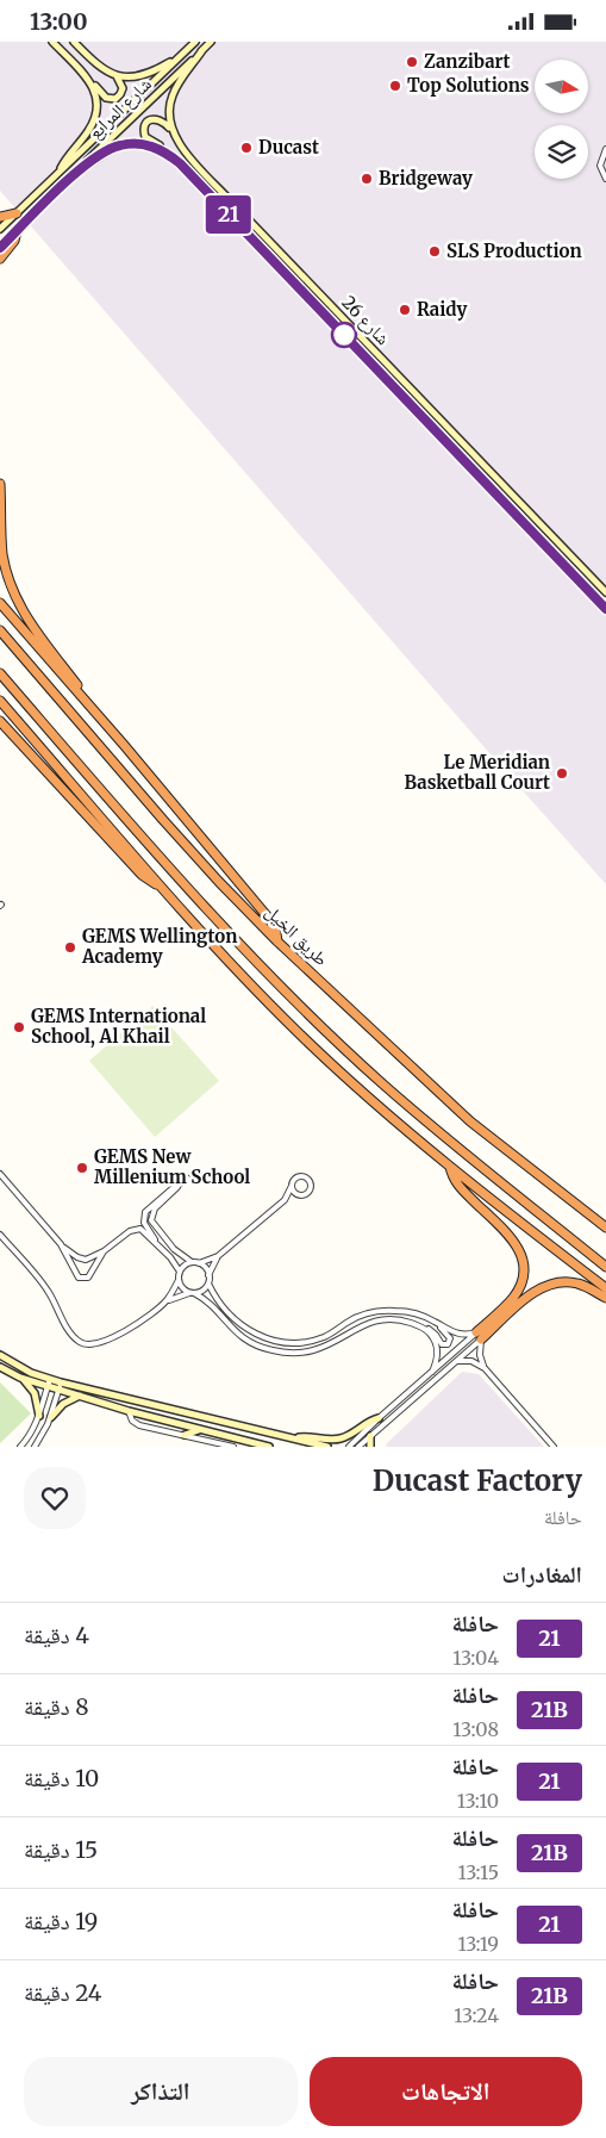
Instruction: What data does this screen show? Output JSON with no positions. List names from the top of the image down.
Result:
{
  "streets": {
    "highway": ["طريق الخيل"],
    "street": ["شارع المرابع", "شارع 26"]
  },
  "crossings": [
    ["شارع المرابع", "شارع 26"]
  ],
  "places": [
    "Zanzibart",
    "Top Solutions",
    "Ducast",
    "Bridgeway",
    "SLS Production",
    "Raidy",
    "Le Meridian Basketball Court",
    "GEMS Wellington Academy",
    "GEMS International School, Al Khail",
    "GEMS New Millenium School"
  ],
  "lines": ["bus line 21"],
  "north": "right",
  "page": {
    "status": "13:00",
    "on_map": "21",
    "heading": [
      ["Ducast Factory", "حافلة"],
      "المغادرات"
    ],
    "list": [
      {
        "mark": "21",
        "name": "حافلة",
        "note": "13:04",
        "value": "4 دقيقة"
      },
      {
        "mark": "21B",
        "name": "حافلة",
        "note": "13:08",
        "value": "8 دقيقة"
      },
      {
        "mark": "21",
        "name": "حافلة",
        "note": "13:10",
        "value": "10 دقيقة"
      },
      {
        "mark": "21B",
        "name": "حافلة",
        "note": "13:15",
        "value": "15 دقيقة"
      },
      {
        "mark": "21",
        "name": "حافلة",
        "note": "13:19",
        "value": "19 دقيقة"
      },
      {
        "mark": "21B",
        "name": "حافلة",
        "note": "13:24",
        "value": "24 دقيقة"
      }
    ],
    "buttons": ["الاتجاهات", "التذاكر"]
  }
}
